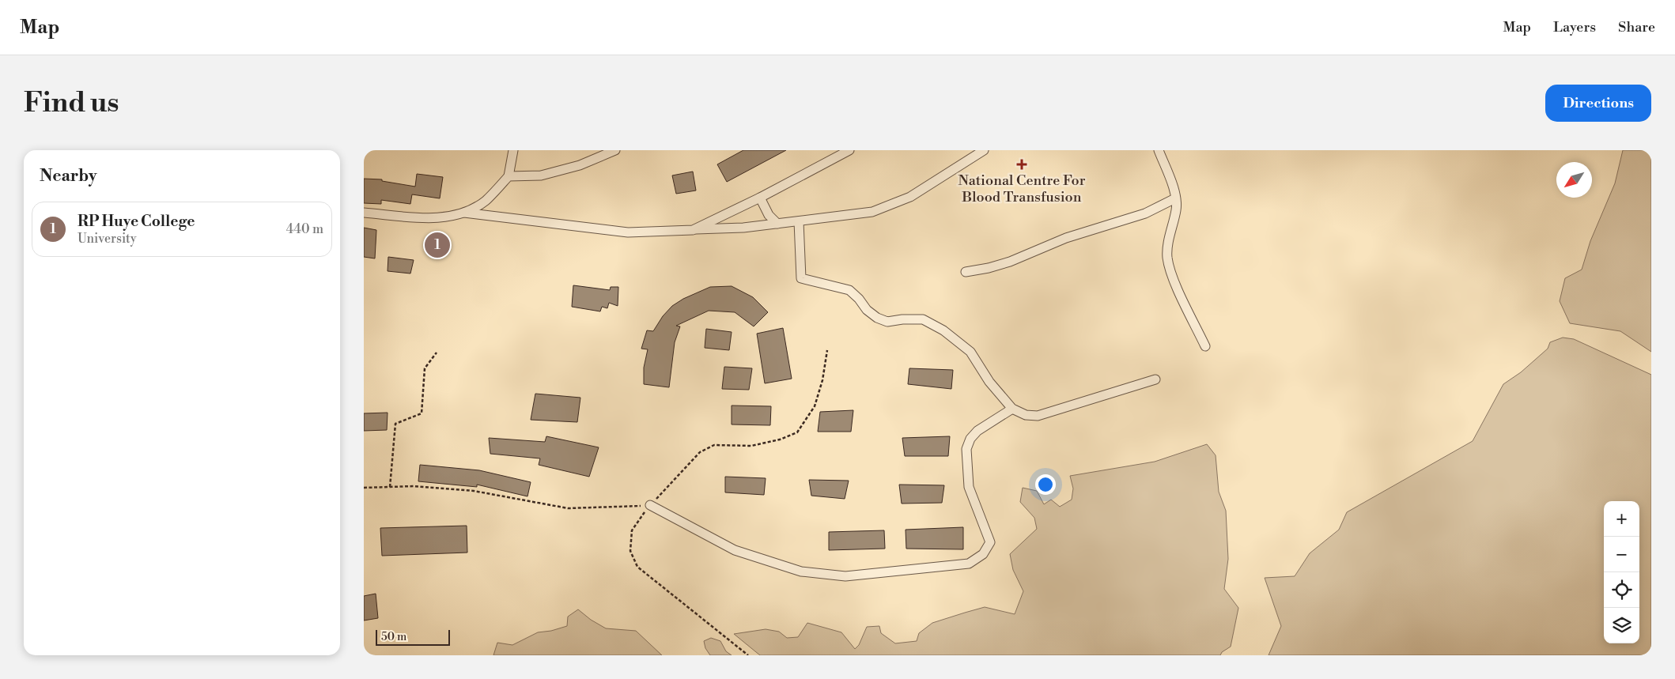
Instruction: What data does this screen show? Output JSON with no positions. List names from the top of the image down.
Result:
{
  "places": {
    "health": ["National Centre For Blood Transfusion"]
  },
  "scale_bar": "50 m",
  "north": "bottom left",
  "page": {
    "header": "Map",
    "nav": ["Map", "Layers", "Share"],
    "buttons": "Directions",
    "title": "Find us",
    "heading": "Nearby",
    "list": [
      {
        "mark": "1",
        "name": "RP Huye College",
        "note": "University",
        "value": "440 m"
      }
    ],
    "pins": "1",
    "map_buttons": ["+", "−"],
    "scale": "50 m"
  }
}
